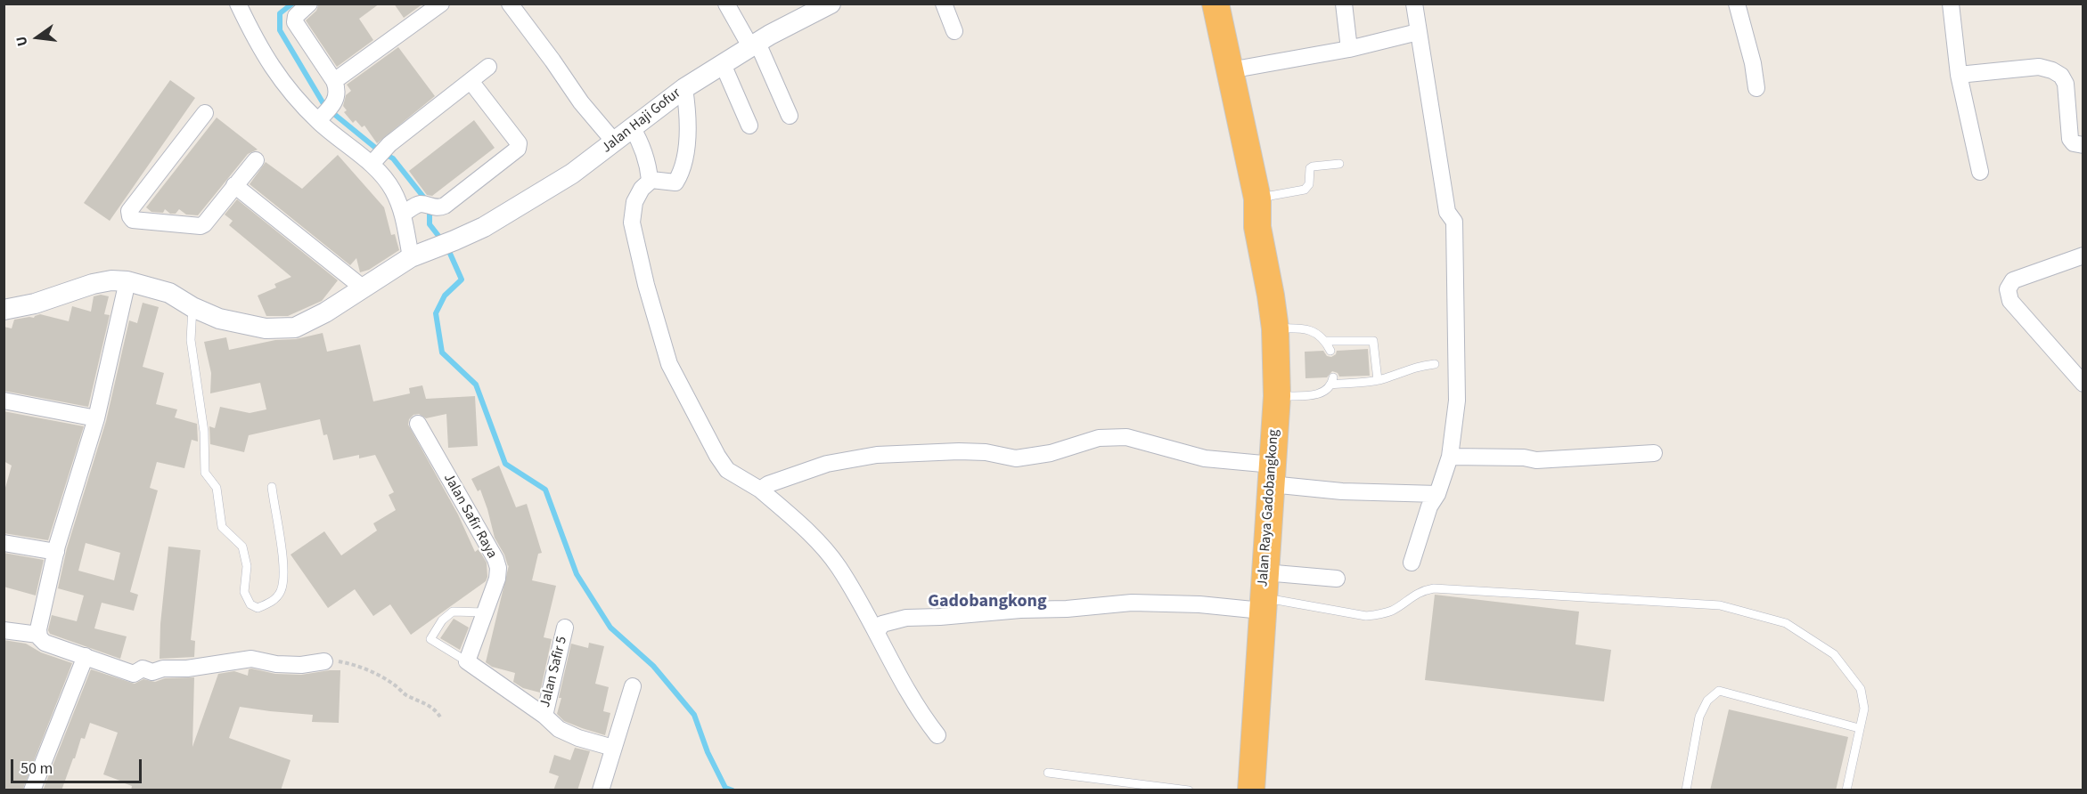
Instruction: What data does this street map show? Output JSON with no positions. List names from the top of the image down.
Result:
{
  "streets": {
    "highway": ["Jalan Raya Gadobangkong"],
    "street": ["Jalan Haji Gofur", "Jalan Safir Raya", "Jalan Safir 5"]
  },
  "districts": ["Gadobangkong"],
  "scale_bar": "50 m",
  "north": "left"
}
